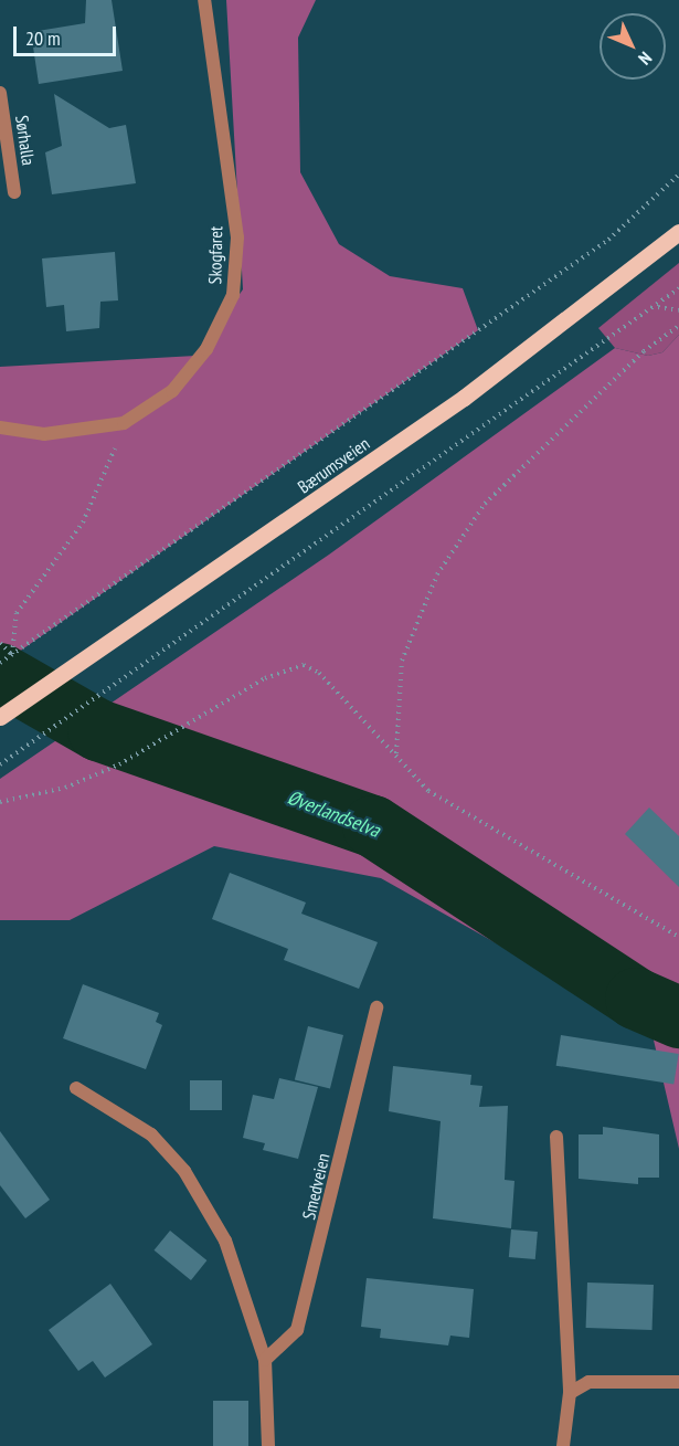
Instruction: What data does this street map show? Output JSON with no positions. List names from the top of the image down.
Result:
{
  "streets": {
    "main road": ["Bærumsveien"],
    "street": ["Sørhalla", "Skogfaret", "Smedveien"]
  },
  "water": ["Øverlandselva"],
  "scale_bar": "20 m",
  "north": "bottom right"
}
